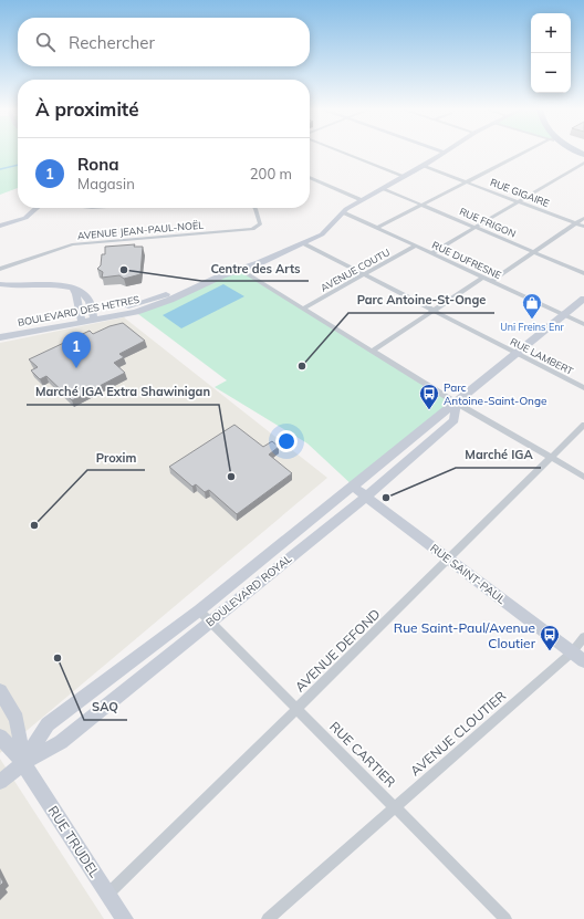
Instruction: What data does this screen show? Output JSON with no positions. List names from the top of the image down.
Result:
{
  "streets": {
    "street": [
      "RUE GIGAIRE",
      "RUE FRIGON",
      "AVENUE JEAN-PAUL-NOËL",
      "RUE DUFRESNE",
      "AVENUE COUTU",
      "BOULEVARD DES HETRES",
      "RUE LAMBERT",
      "RUE SAINT-PAUL",
      "BOULEVARD ROYAL",
      "AVENUE DEFOND",
      "AVENUE CLOUTIER",
      "RUE CARTIER",
      "RUE TRUDEL"
    ]
  },
  "crossings": [
    ["RUE GIGAIRE", "BOULEVARD DES HETRES"],
    ["RUE FRIGON", "BOULEVARD DES HETRES"],
    ["RUE DUFRESNE", "AVENUE COUTU"],
    ["RUE DUFRESNE", "BOULEVARD DES HETRES"],
    ["RUE DUFRESNE", "BOULEVARD ROYAL"],
    ["AVENUE COUTU", "RUE LAMBERT"],
    ["BOULEVARD DES HETRES", "RUE LAMBERT"],
    ["RUE LAMBERT", "BOULEVARD ROYAL"],
    ["RUE SAINT-PAUL", "BOULEVARD ROYAL"],
    ["RUE SAINT-PAUL", "AVENUE DEFOND"],
    ["RUE SAINT-PAUL", "AVENUE CLOUTIER"],
    ["BOULEVARD ROYAL", "RUE CARTIER"],
    ["BOULEVARD ROYAL", "RUE TRUDEL"],
    ["AVENUE DEFOND", "RUE CARTIER"],
    ["AVENUE DEFOND", "RUE TRUDEL"],
    ["AVENUE CLOUTIER", "RUE CARTIER"]
  ],
  "places": {
    "other": [
      "Centre des Arts",
      "Parc Antoine-St-Onge",
      "Marché IGA Extra Shawinigan",
      "Marché IGA",
      "Proxim",
      "SAQ"
    ],
    "shop": ["Uni Freins Enr"],
    "bus stop": ["Parc Antoine-Saint-Onge", "Rue Saint-Paul/Avenue Cloutier"]
  },
  "page": {
    "map_buttons": ["+", "−"],
    "search": "Rechercher",
    "heading": "À proximité",
    "list": [
      {
        "mark": "1",
        "name": "Rona",
        "note": "Magasin",
        "value": "200 m"
      }
    ],
    "pins": "1"
  }
}
